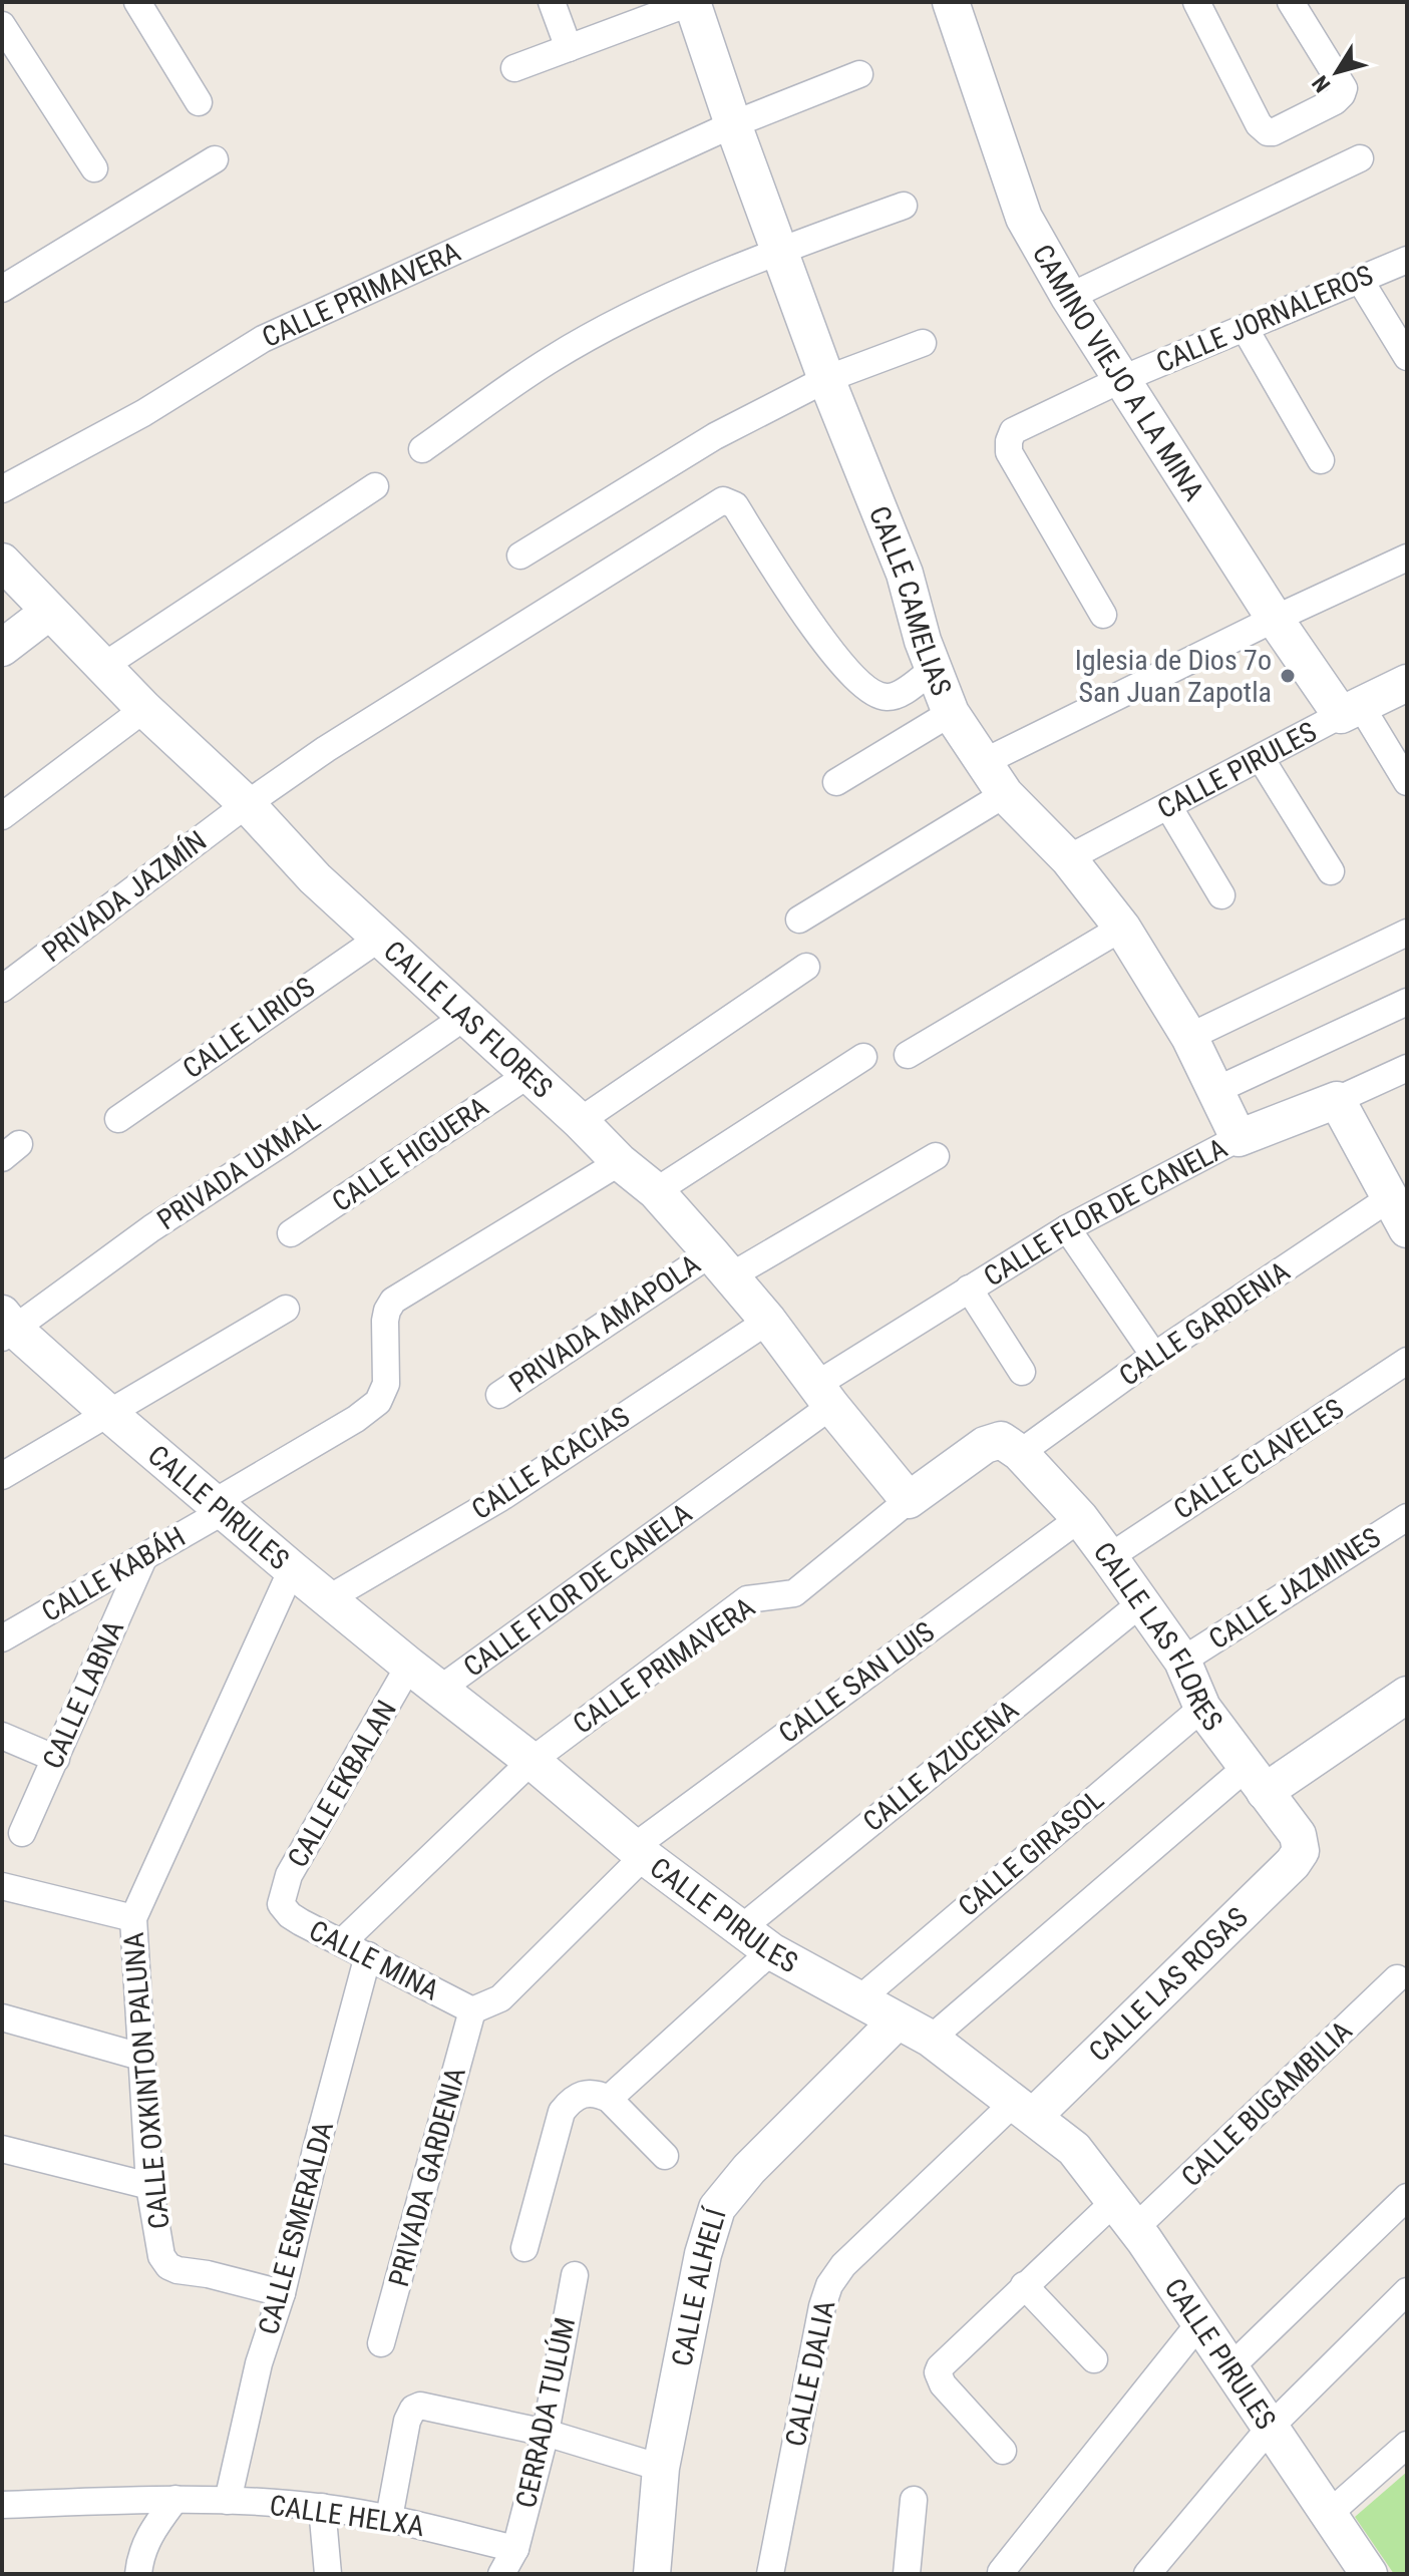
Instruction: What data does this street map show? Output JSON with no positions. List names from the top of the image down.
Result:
{
  "streets": {
    "street": [
      "CALLE PRIMAVERA",
      "CALLE JORNALEROS",
      "CAMINO VIEJO A LA MINA",
      "CALLE CAMELIAS",
      "CALLE PIRULES",
      "PRIVADA JAZMÍN",
      "CALLE LAS FLORES",
      "CALLE LIRIOS",
      "CALLE HIGUERA",
      "PRIVADA UXMAL",
      "CALLE FLOR DE CANELA",
      "PRIVADA AMAPOLA",
      "CALLE GARDENIA",
      "CALLE CLAVELES",
      "CALLE ACACIAS",
      "CALLE KABÁH",
      "CALLE JAZMINES",
      "CALLE SAN LUIS",
      "CALLE LABNA",
      "CALLE AZUCENA",
      "CALLE EKBALAN",
      "CALLE GIRASOL",
      "CALLE MINA",
      "CALLE LAS ROSAS",
      "CALLE OXKINTON PALUNA",
      "CALLE BUGAMBILIA",
      "PRIVADA GARDENIA",
      "CALLE ESMERALDA",
      "CALLE ALHELÍ",
      "CALLE DALIA",
      "CERRADA TULÚM",
      "CALLE HELXA"
    ]
  },
  "crossings": [
    ["CALLE PRIMAVERA", "CALLE CAMELIAS"],
    ["CALLE PRIMAVERA", "CALLE PIRULES"],
    ["CALLE PRIMAVERA", "CALLE LAS FLORES"],
    ["CALLE PRIMAVERA", "CALLE GARDENIA"],
    ["CALLE JORNALEROS", "CAMINO VIEJO A LA MINA"],
    ["CAMINO VIEJO A LA MINA", "CALLE PIRULES"],
    ["CALLE CAMELIAS", "CALLE PIRULES"],
    ["CALLE CAMELIAS", "PRIVADA JAZMÍN"],
    ["CALLE CAMELIAS", "CALLE FLOR DE CANELA"],
    ["CALLE PIRULES", "PRIVADA UXMAL"],
    ["CALLE PIRULES", "CALLE FLOR DE CANELA"],
    ["CALLE PIRULES", "CALLE ACACIAS"],
    ["CALLE PIRULES", "CALLE KABÁH"],
    ["CALLE PIRULES", "CALLE SAN LUIS"],
    ["CALLE PIRULES", "CALLE AZUCENA"],
    ["CALLE PIRULES", "CALLE EKBALAN"],
    ["CALLE PIRULES", "CALLE GIRASOL"],
    ["CALLE PIRULES", "CALLE LAS ROSAS"],
    ["CALLE PIRULES", "CALLE OXKINTON PALUNA"],
    ["CALLE PIRULES", "CALLE BUGAMBILIA"],
    ["CALLE PIRULES", "CALLE ALHELÍ"],
    ["CALLE PIRULES", "CALLE DALIA"],
    ["PRIVADA JAZMÍN", "CALLE LAS FLORES"],
    ["CALLE LAS FLORES", "CALLE LIRIOS"],
    ["CALLE LAS FLORES", "CALLE HIGUERA"],
    ["CALLE LAS FLORES", "PRIVADA UXMAL"],
    ["CALLE LAS FLORES", "CALLE FLOR DE CANELA"],
    ["CALLE LAS FLORES", "PRIVADA AMAPOLA"],
    ["CALLE LAS FLORES", "CALLE GARDENIA"],
    ["CALLE LAS FLORES", "CALLE CLAVELES"],
    ["CALLE LAS FLORES", "CALLE ACACIAS"],
    ["CALLE LAS FLORES", "CALLE KABÁH"],
    ["CALLE LAS FLORES", "CALLE JAZMINES"],
    ["CALLE LAS FLORES", "CALLE SAN LUIS"],
    ["CALLE LAS FLORES", "CALLE AZUCENA"],
    ["CALLE LAS FLORES", "CALLE GIRASOL"],
    ["CALLE LAS FLORES", "CALLE LAS ROSAS"],
    ["CALLE KABÁH", "CALLE LABNA"],
    ["CALLE EKBALAN", "CALLE MINA"],
    ["CALLE MINA", "PRIVADA GARDENIA"],
    ["CALLE MINA", "CALLE ESMERALDA"],
    ["CALLE LAS ROSAS", "CALLE DALIA"],
    ["CALLE OXKINTON PALUNA", "CALLE ESMERALDA"],
    ["CALLE ESMERALDA", "CALLE HELXA"],
    ["CERRADA TULÚM", "CALLE HELXA"]
  ],
  "places": ["Iglesia de Dios 7o San Juan Zapotla"],
  "north": "bottom left"
}
